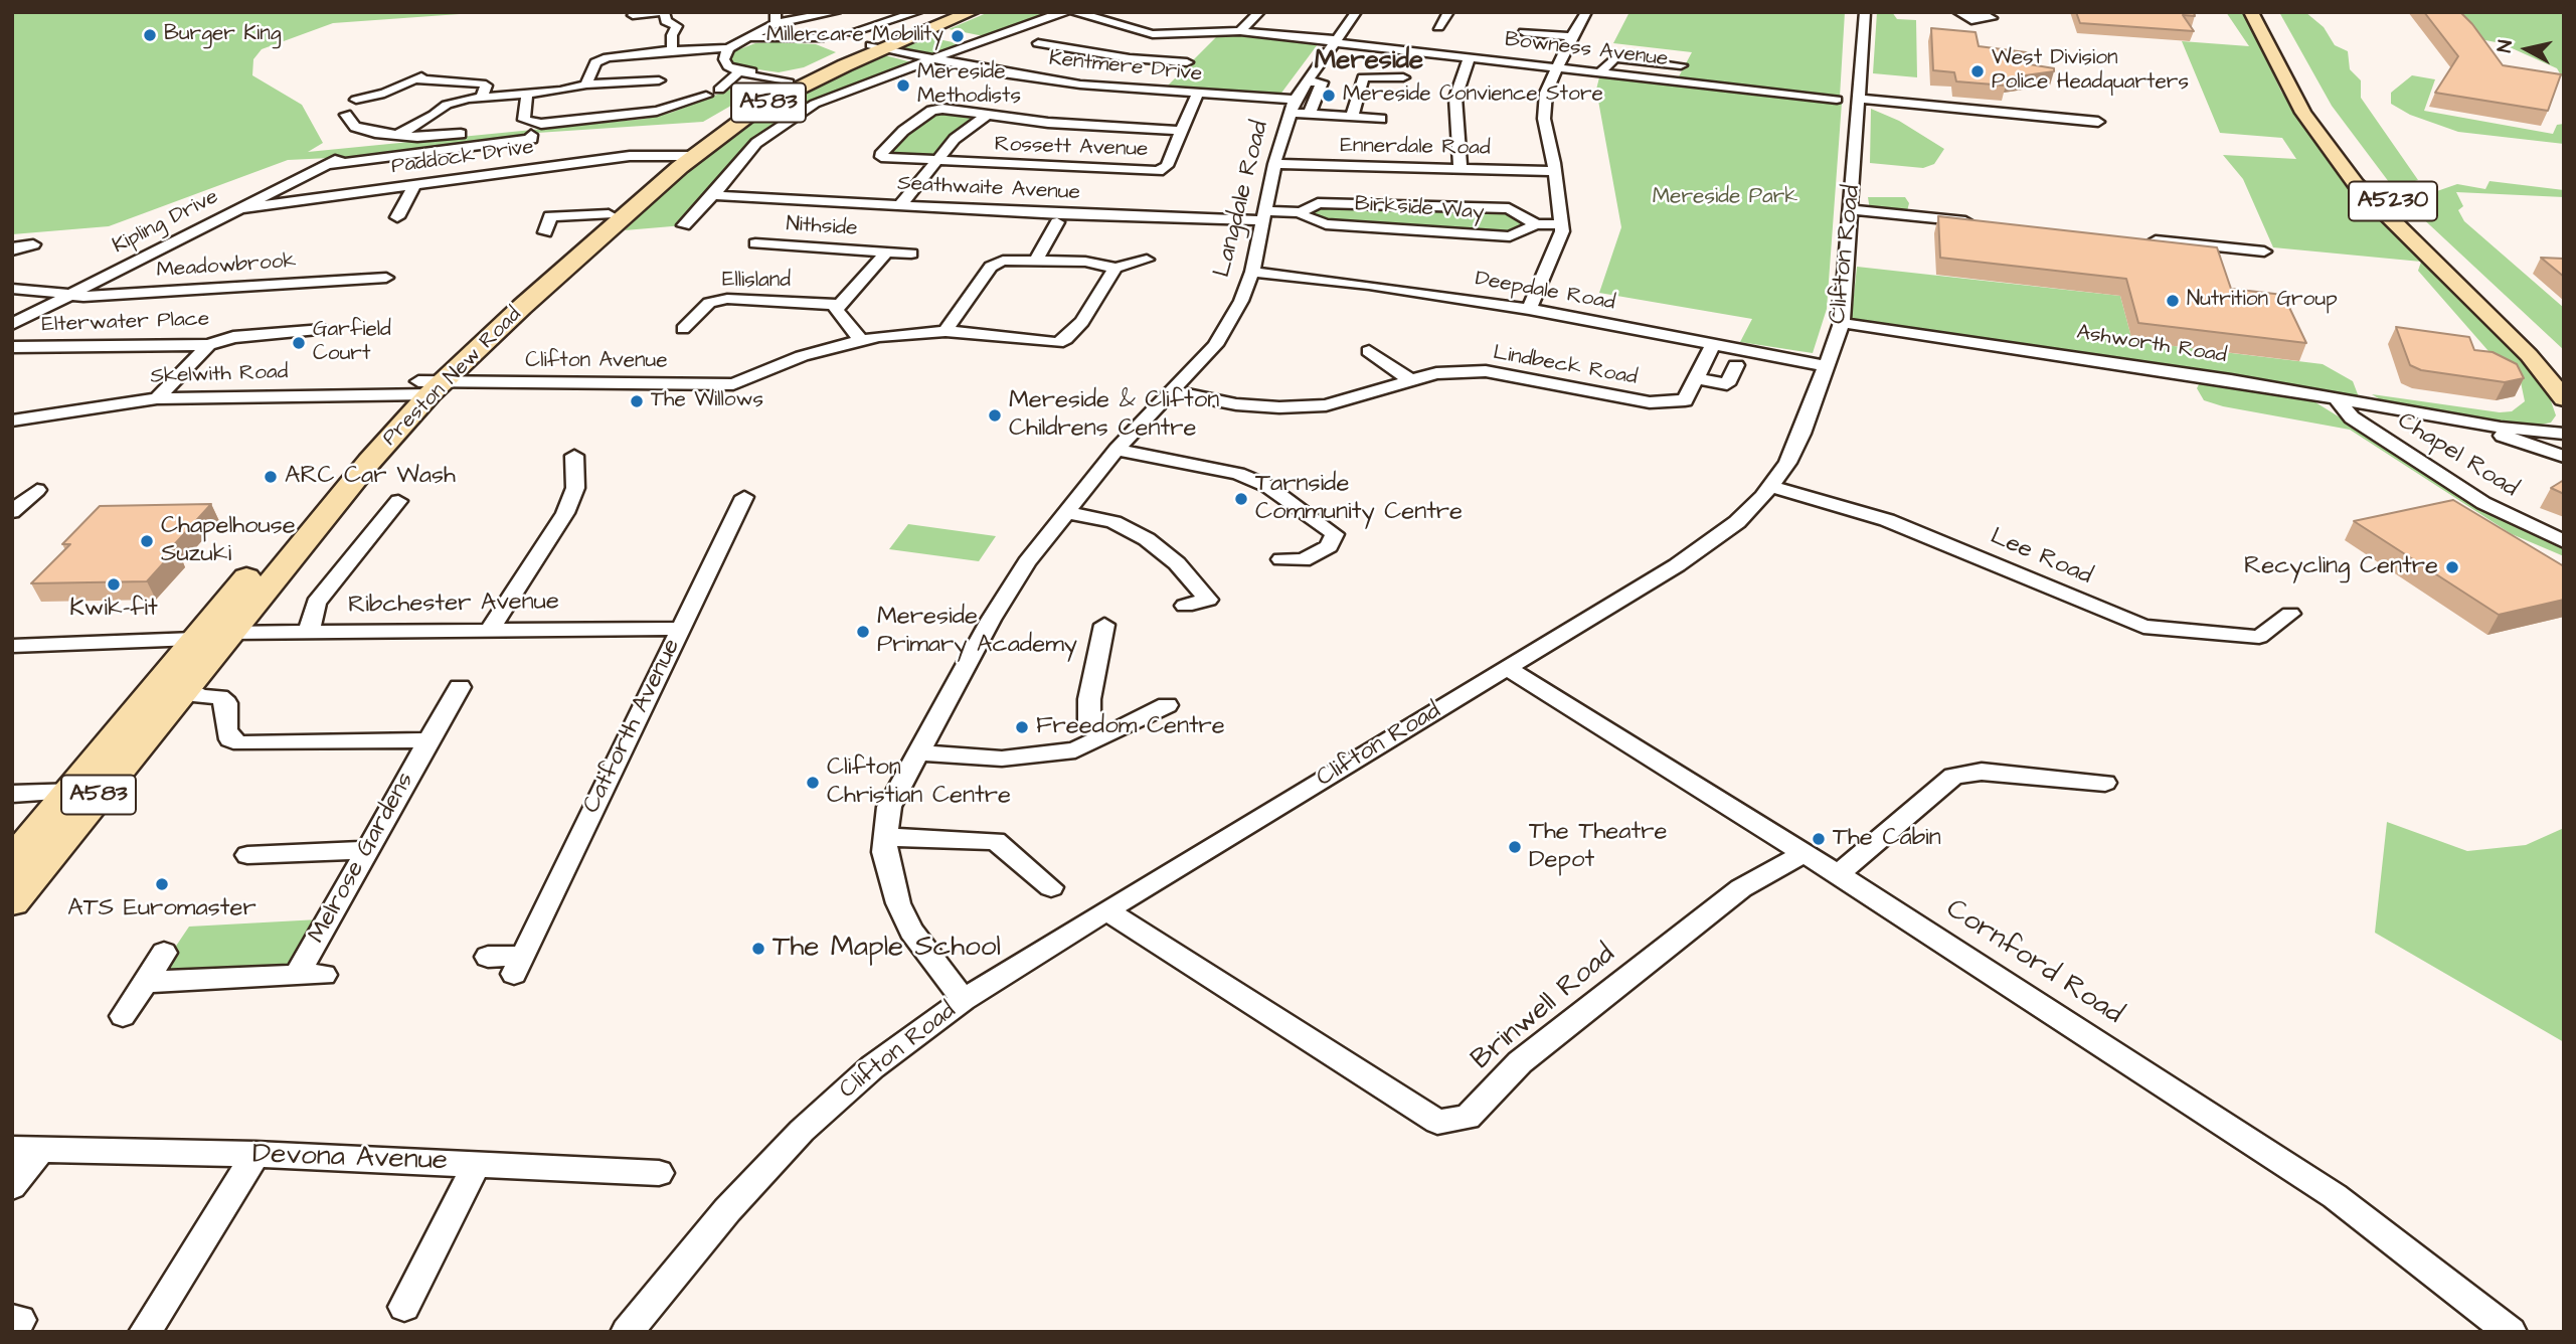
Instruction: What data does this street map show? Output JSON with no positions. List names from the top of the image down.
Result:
{
  "streets": {
    "highway": ["A583", "Preston New Road"],
    "main road": ["A5230"],
    "street": [
      "Bowness Avenue",
      "Kentmere Drive",
      "Rossett Avenue",
      "Ennerdale Road",
      "Paddock Drive",
      "Seathwaite Avenue",
      "Langdale Road",
      "Birkside Way",
      "Kipling Drive",
      "Nithside",
      "Clifton Road",
      "Meadowbrook",
      "Ellisland",
      "Deepdale Road",
      "Elterwater Place",
      "Ashworth Road",
      "Clifton Avenue",
      "Lindbeck Road",
      "Skelwith Road",
      "Chapel Road",
      "Lee Road",
      "Ribchester Avenue",
      "Catforth Avenue",
      "Melrose Gardens",
      "Cornford Road",
      "Brinwell Road",
      "Devona Avenue"
    ]
  },
  "crossings": [
    ["Bowness Avenue", "Langdale Road"],
    ["Kentmere Drive", "Rossett Avenue"],
    ["Kentmere Drive", "Langdale Road"],
    ["Kentmere Drive", "Preston New Road"],
    ["Ennerdale Road", "Langdale Road"],
    ["Paddock Drive", "Kipling Drive"],
    ["Paddock Drive", "Preston New Road"],
    ["Seathwaite Avenue", "Langdale Road"],
    ["Seathwaite Avenue", "Birkside Way"],
    ["Langdale Road", "Birkside Way"],
    ["Langdale Road", "Clifton Road"],
    ["Langdale Road", "Deepdale Road"],
    ["Langdale Road", "Lindbeck Road"],
    ["Kipling Drive", "Meadowbrook"],
    ["Nithside", "Ellisland"],
    ["Clifton Road", "Deepdale Road"],
    ["Clifton Road", "Ashworth Road"],
    ["Clifton Road", "Lee Road"],
    ["Clifton Road", "Cornford Road"],
    ["Clifton Road", "Brinwell Road"],
    ["Deepdale Road", "Lindbeck Road"],
    ["Ashworth Road", "Chapel Road"],
    ["Clifton Avenue", "Skelwith Road"],
    ["Clifton Avenue", "Preston New Road"],
    ["Skelwith Road", "Preston New Road"],
    ["Preston New Road", "Ribchester Avenue"],
    ["Preston New Road", "Melrose Gardens"],
    ["Ribchester Avenue", "Catforth Avenue"],
    ["Cornford Road", "Brinwell Road"]
  ],
  "districts": ["Mereside"],
  "parks": ["Mereside Park"],
  "places": [
    "Burger King",
    "Millercare Mobility",
    "West Division Police Headquarters",
    "Mereside Methodists",
    "Mereside Convience Store",
    "Nutrition Group",
    "Garfield Court",
    "The Willows",
    "Mereside & Clifton Childrens Centre",
    "ARC Car Wash",
    "Tarnside Community Centre",
    "Chapelhouse Suzuki",
    "Recycling Centre",
    "Kwik-fit",
    "Mereside Primary Academy",
    "Freedom Centre",
    "Clifton Christian Centre",
    "The Cabin",
    "The Theatre Depot",
    "ATS Euromaster",
    "The Maple School"
  ],
  "north": "left"
}
